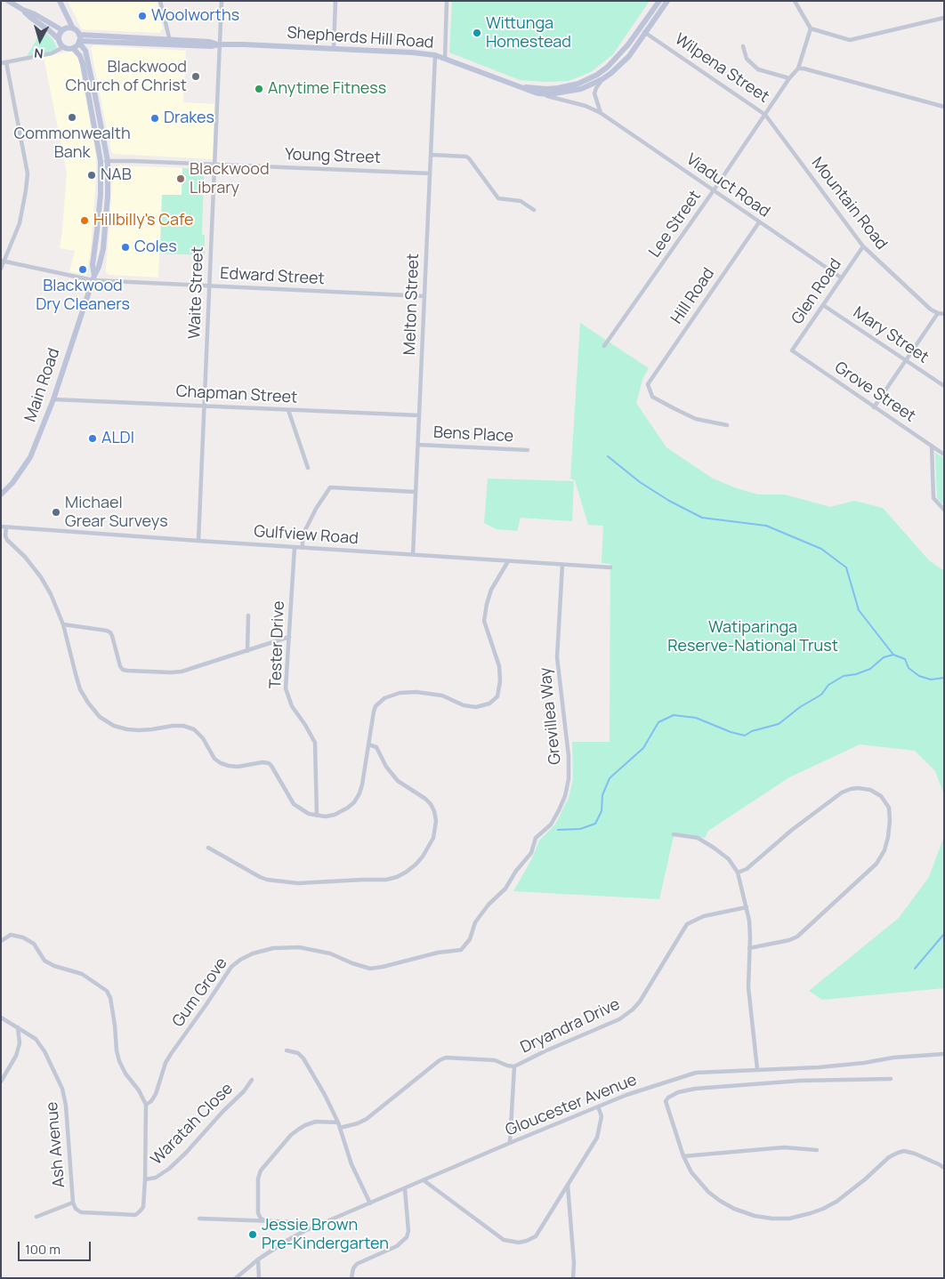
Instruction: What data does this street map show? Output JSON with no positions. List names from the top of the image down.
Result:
{
  "streets": {
    "main road": ["Shepherds Hill Road", "Main Road"],
    "street": [
      "Wilpena Street",
      "Young Street",
      "Viaduct Road",
      "Mountain Road",
      "Lee Street",
      "Edward Street",
      "Glen Road",
      "Waite Street",
      "Hill Road",
      "Melton Street",
      "Mary Street",
      "Grove Street",
      "Chapman Street",
      "Bens Place",
      "Gulfview Road",
      "Tester Drive",
      "Grevillea Way",
      "Gum Grove",
      "Dryandra Drive",
      "Gloucester Avenue",
      "Waratah Close",
      "Ash Avenue"
    ]
  },
  "crossings": [
    ["Shepherds Hill Road", "Wilpena Street"],
    ["Shepherds Hill Road", "Viaduct Road"],
    ["Shepherds Hill Road", "Waite Street"],
    ["Shepherds Hill Road", "Melton Street"],
    ["Shepherds Hill Road", "Main Road"],
    ["Wilpena Street", "Mountain Road"],
    ["Wilpena Street", "Lee Street"],
    ["Young Street", "Waite Street"],
    ["Young Street", "Melton Street"],
    ["Young Street", "Main Road"],
    ["Viaduct Road", "Lee Street"],
    ["Viaduct Road", "Glen Road"],
    ["Viaduct Road", "Hill Road"],
    ["Mountain Road", "Lee Street"],
    ["Mountain Road", "Glen Road"],
    ["Edward Street", "Waite Street"],
    ["Edward Street", "Melton Street"],
    ["Edward Street", "Main Road"],
    ["Glen Road", "Mary Street"],
    ["Glen Road", "Grove Street"],
    ["Waite Street", "Chapman Street"],
    ["Waite Street", "Gulfview Road"],
    ["Melton Street", "Chapman Street"],
    ["Melton Street", "Bens Place"],
    ["Melton Street", "Gulfview Road"],
    ["Main Road", "Chapman Street"],
    ["Gulfview Road", "Tester Drive"],
    ["Gulfview Road", "Grevillea Way"],
    ["Grevillea Way", "Gum Grove"],
    ["Waratah Close", "Ash Avenue"]
  ],
  "parks": ["Watiparinga Reserve-National Trust"],
  "places": [
    "Woolworths",
    "Wittunga Homestead",
    "Blackwood Church of Christ",
    "Anytime Fitness",
    "Commonwealth Bank",
    "Drakes",
    "NAB",
    "Blackwood Library",
    "Hillbilly's Cafe",
    "Coles",
    "Blackwood Dry Cleaners",
    "ALDI",
    "Michael Grear Surveys",
    "Jessie Brown Pre-Kindergarten"
  ],
  "scale_bar": "100 m",
  "north": "bottom"
}
